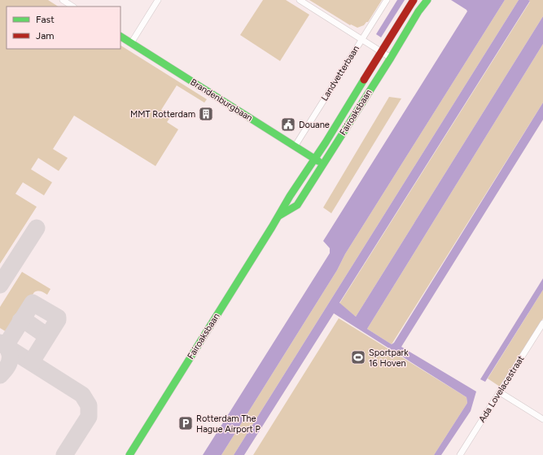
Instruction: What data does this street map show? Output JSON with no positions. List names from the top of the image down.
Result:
{
  "streets": {
    "main road": ["Brandenburgbaan", "Fairoaksbaan"],
    "street": ["Landvetterbaan", "Ada Lovelacestraat"]
  },
  "crossings": [
    ["Landvetterbaan", "Brandenburgbaan"],
    ["Brandenburgbaan", "Fairoaksbaan"]
  ],
  "places": {
    "building": ["MMT Rotterdam"],
    "public building": ["Douane"],
    "sports": ["Sportpark 16 Hoven"],
    "parking": ["Rotterdam The Hague Airport P"]
  },
  "legend": ["Fast", "Jam"]
}
